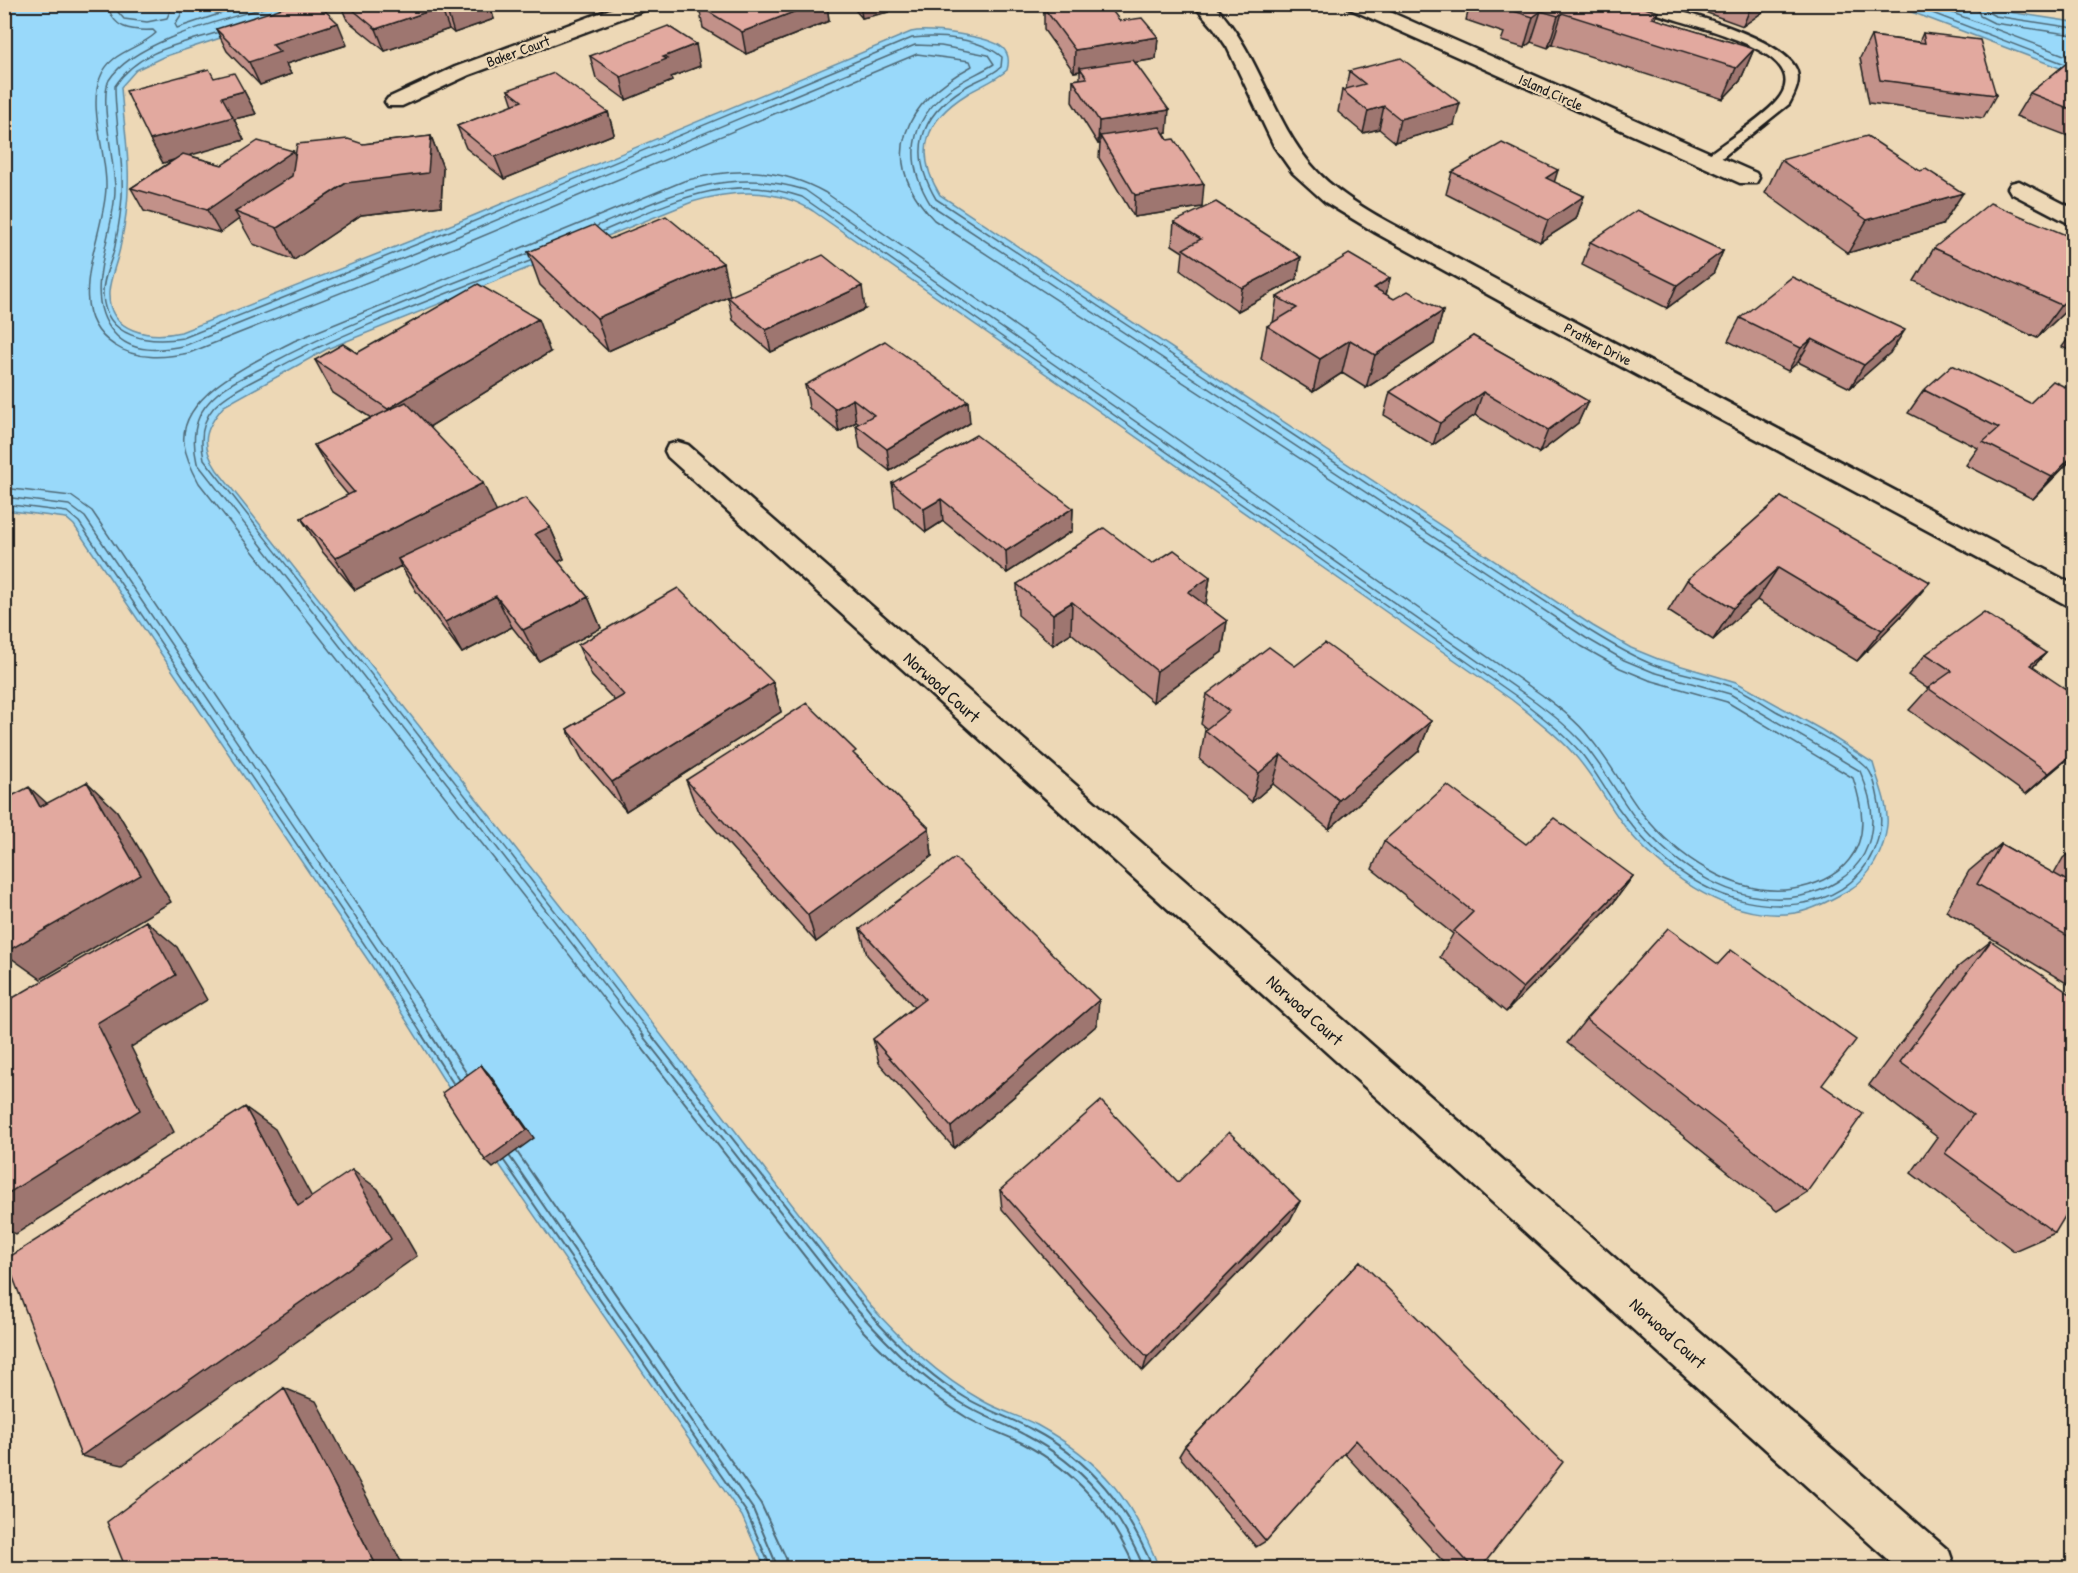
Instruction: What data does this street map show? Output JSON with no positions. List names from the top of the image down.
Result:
{
  "streets": {
    "street": [
      "Baker Court",
      "Island Circle",
      "Prather Drive",
      "Norwood Court"
    ]
  }
}
